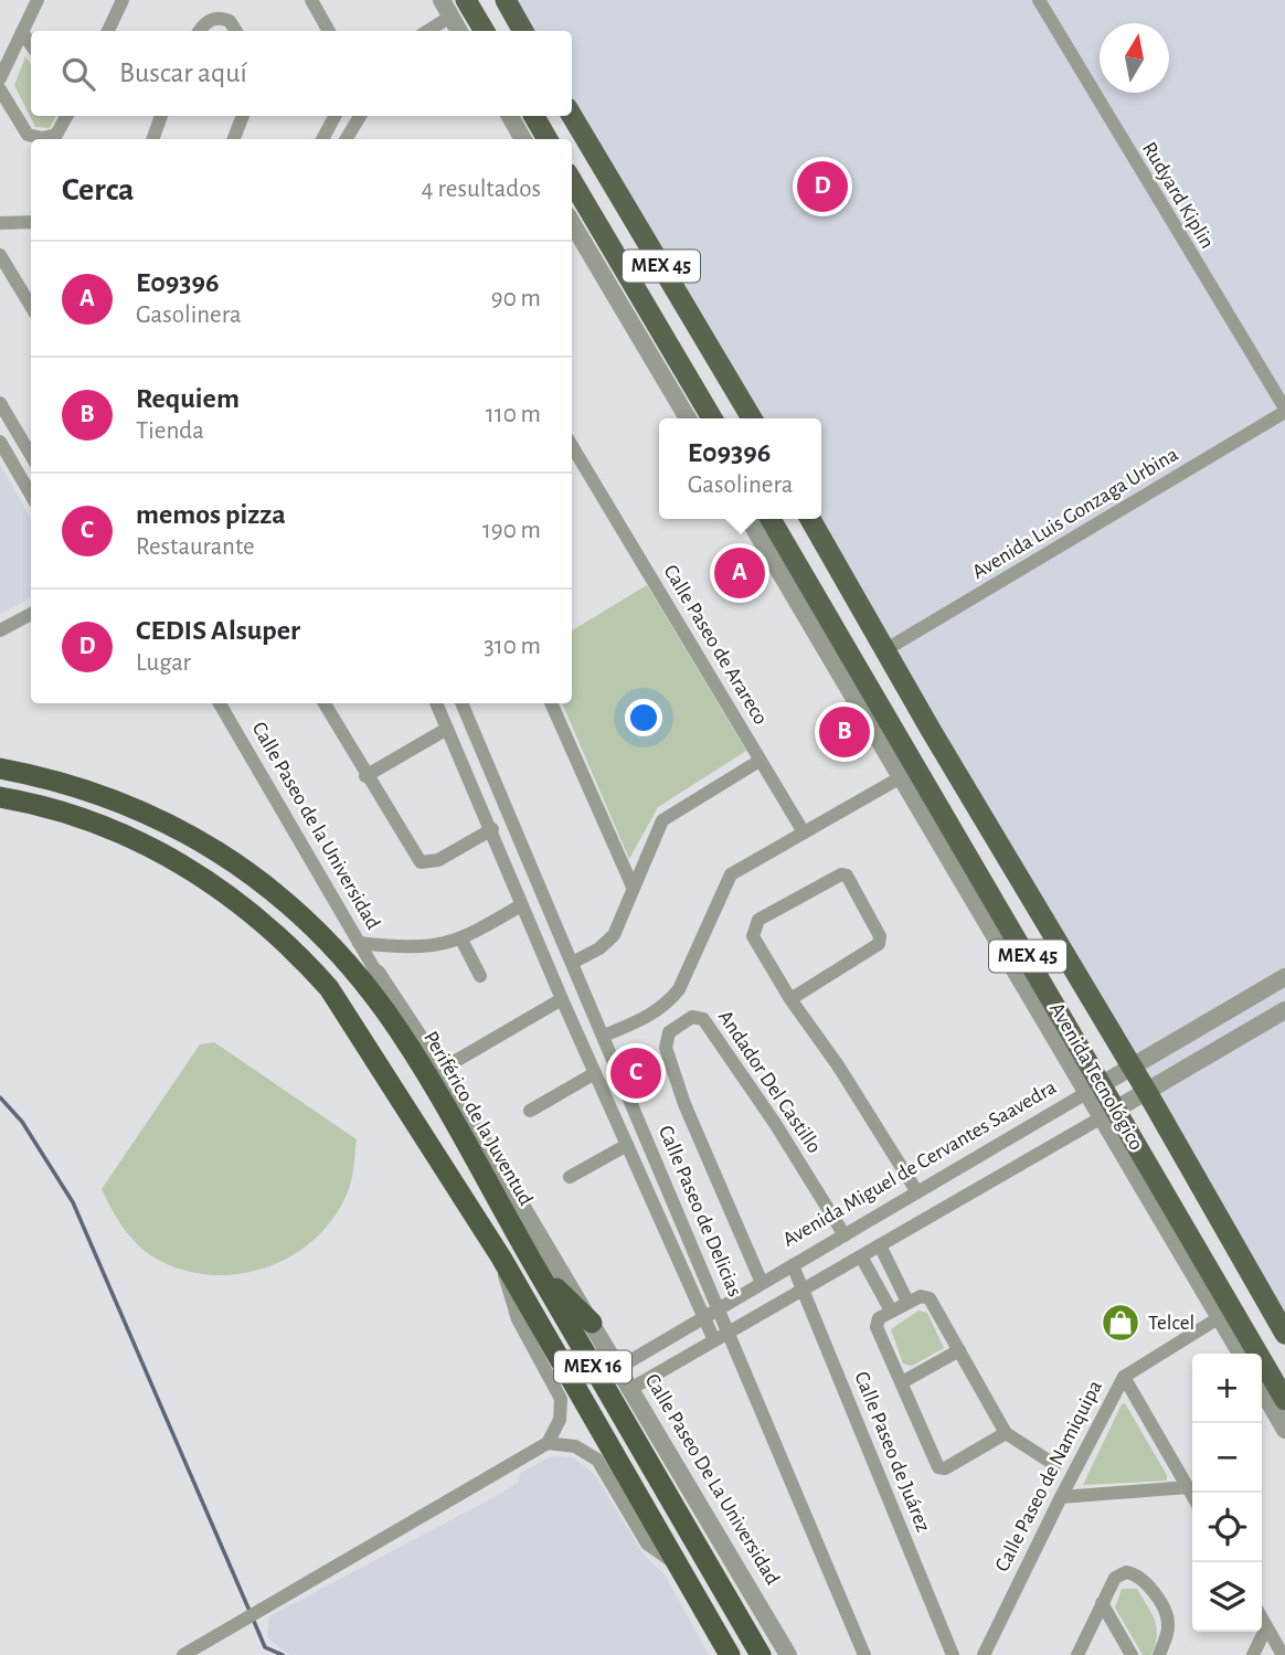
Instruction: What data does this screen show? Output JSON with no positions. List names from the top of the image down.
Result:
{
  "streets": {
    "highway": ["Periférico de la Juventud", "MEX 16"],
    "main road": ["MEX 45", "Avenida Tecnológico"],
    "street": [
      "Rudyard Kiplin",
      "Avenida Luis Gonzaga Urbina",
      "Calle Paseo de Arareco",
      "Calle Paseo de la Universidad",
      "Andador Del Castillo",
      "Avenida Miguel de Cervantes Saavedra",
      "Calle Paseo de Delicias",
      "Calle Paseo de Juárez",
      "Calle Paseo de Namiquipa",
      "Calle Paseo De La Universidad"
    ]
  },
  "crossings": [
    ["Rudyard Kiplin", "Avenida Luis Gonzaga Urbina"],
    ["Avenida Luis Gonzaga Urbina", "Avenida Tecnológico"],
    ["Calle Paseo de la Universidad", "Calle Paseo De La Universidad"],
    ["Avenida Tecnológico", "Avenida Miguel de Cervantes Saavedra"],
    ["Andador Del Castillo", "Avenida Miguel de Cervantes Saavedra"],
    ["Avenida Miguel de Cervantes Saavedra", "Calle Paseo de Delicias"],
    ["Avenida Miguel de Cervantes Saavedra", "Calle Paseo de Juárez"],
    ["Avenida Miguel de Cervantes Saavedra", "Calle Paseo De La Universidad"]
  ],
  "places": {
    "shop": ["Telcel"]
  },
  "north": "top",
  "page": {
    "search": "Buscar aquí",
    "heading": ["Cerca", "4 resultados"],
    "pins": [
      "D",
      "A",
      "B",
      "C"
    ],
    "list": [
      {
        "mark": "A",
        "name": "E09396",
        "note": "Gasolinera",
        "value": "90 m"
      },
      {
        "mark": "B",
        "name": "Requiem",
        "note": "Tienda",
        "value": "110 m"
      },
      {
        "mark": "C",
        "name": "memos pizza",
        "note": "Restaurante",
        "value": "190 m"
      },
      {
        "mark": "D",
        "name": "CEDIS Alsuper",
        "note": "Lugar",
        "value": "310 m"
      }
    ],
    "popup": ["E09396", "Gasolinera"],
    "map_buttons": ["+", "−"]
  }
}
